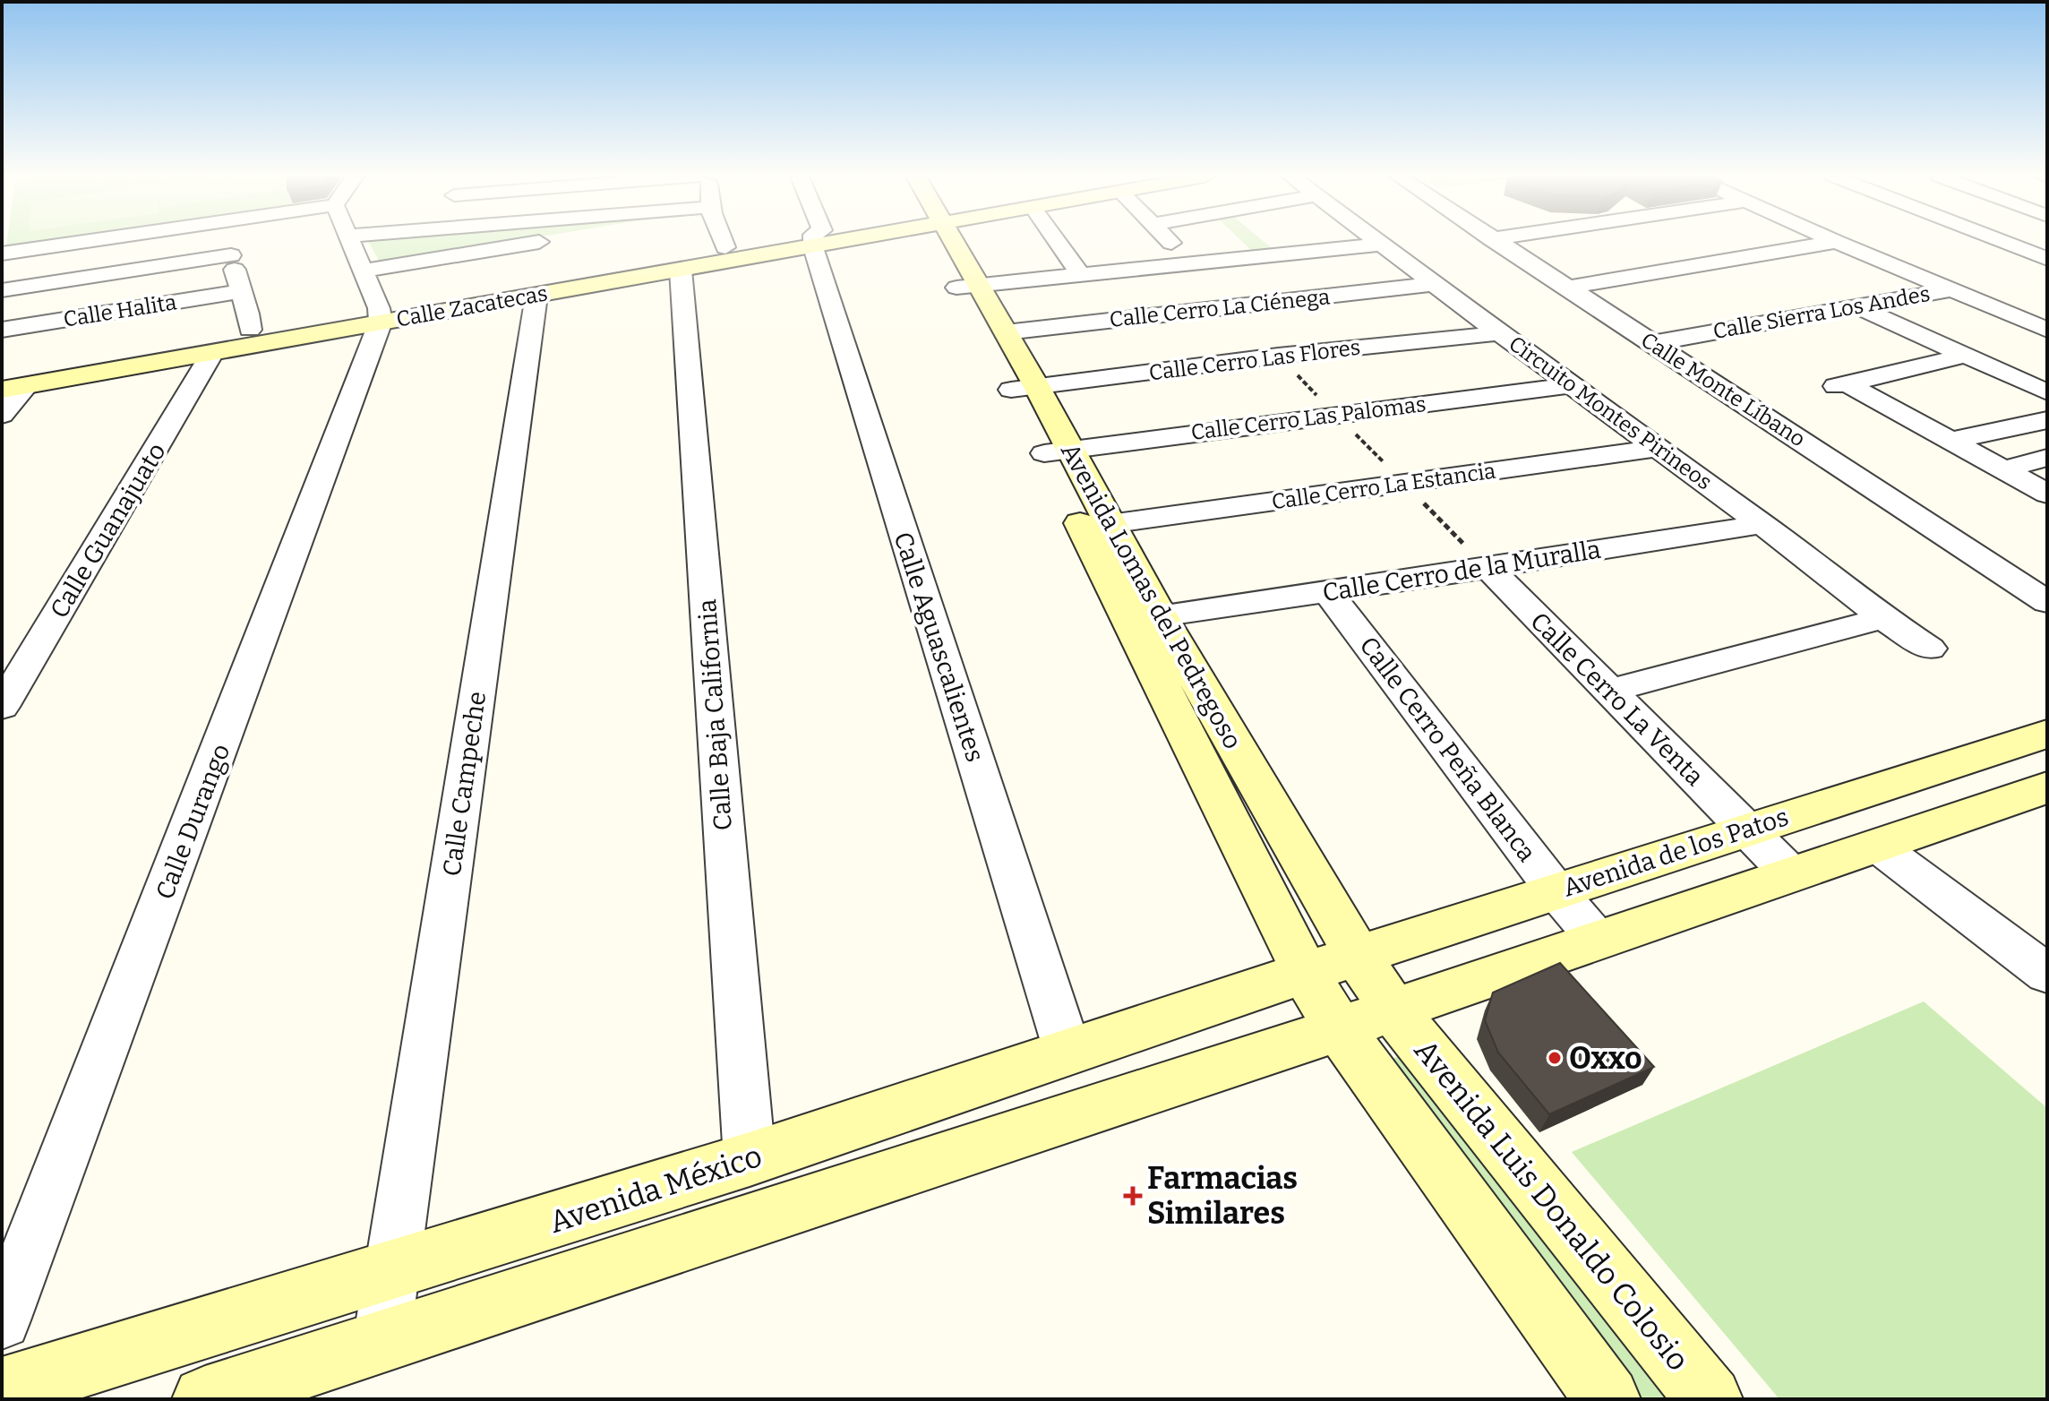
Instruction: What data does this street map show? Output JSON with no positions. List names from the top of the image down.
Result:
{
  "streets": {
    "street": [
      "Calle Zacatecas",
      "Calle Cerro La Ciénega",
      "Calle Halita",
      "Calle Sierra Los Andes",
      "Calle Cerro Las Flores",
      "Calle Monte Líbano",
      "Circuito Montes Pirineos",
      "Calle Cerro Las Palomas",
      "Calle Cerro La Estancia",
      "Calle Guanajuato",
      "Calle Cerro de la Muralla",
      "Avenida Lomas del Pedregoso",
      "Calle Aguascalientes",
      "Calle Cerro La Venta",
      "Calle Baja California",
      "Calle Cerro Peña Blanca",
      "Calle Campeche",
      "Calle Durango",
      "Avenida de los Patos",
      "Avenida México",
      "Avenida Luis Donaldo Colosio"
    ]
  },
  "crossings": [
    ["Calle Zacatecas", "Calle Guanajuato"],
    ["Calle Zacatecas", "Calle Baja California"],
    ["Calle Zacatecas", "Calle Campeche"],
    ["Calle Zacatecas", "Calle Durango"],
    ["Calle Cerro La Ciénega", "Circuito Montes Pirineos"],
    ["Calle Cerro La Ciénega", "Avenida Lomas del Pedregoso"],
    ["Calle Sierra Los Andes", "Calle Monte Líbano"],
    ["Calle Cerro Las Flores", "Circuito Montes Pirineos"],
    ["Calle Cerro Las Flores", "Avenida Lomas del Pedregoso"],
    ["Circuito Montes Pirineos", "Calle Cerro Las Palomas"],
    ["Circuito Montes Pirineos", "Calle Cerro La Estancia"],
    ["Circuito Montes Pirineos", "Calle Cerro de la Muralla"],
    ["Calle Cerro Las Palomas", "Avenida Lomas del Pedregoso"],
    ["Calle Cerro La Estancia", "Avenida Lomas del Pedregoso"],
    ["Calle Cerro de la Muralla", "Avenida Lomas del Pedregoso"],
    ["Calle Cerro de la Muralla", "Calle Cerro La Venta"],
    ["Calle Cerro de la Muralla", "Calle Cerro Peña Blanca"],
    ["Avenida Lomas del Pedregoso", "Avenida de los Patos"],
    ["Avenida Lomas del Pedregoso", "Avenida México"],
    ["Avenida Lomas del Pedregoso", "Avenida Luis Donaldo Colosio"],
    ["Calle Aguascalientes", "Avenida México"],
    ["Calle Cerro La Venta", "Avenida de los Patos"],
    ["Calle Baja California", "Avenida México"],
    ["Calle Cerro Peña Blanca", "Avenida de los Patos"],
    ["Calle Campeche", "Avenida México"],
    ["Avenida de los Patos", "Avenida México"]
  ],
  "places": {
    "other": ["Oxxo"],
    "health": ["Farmacias Similares"]
  }
}
